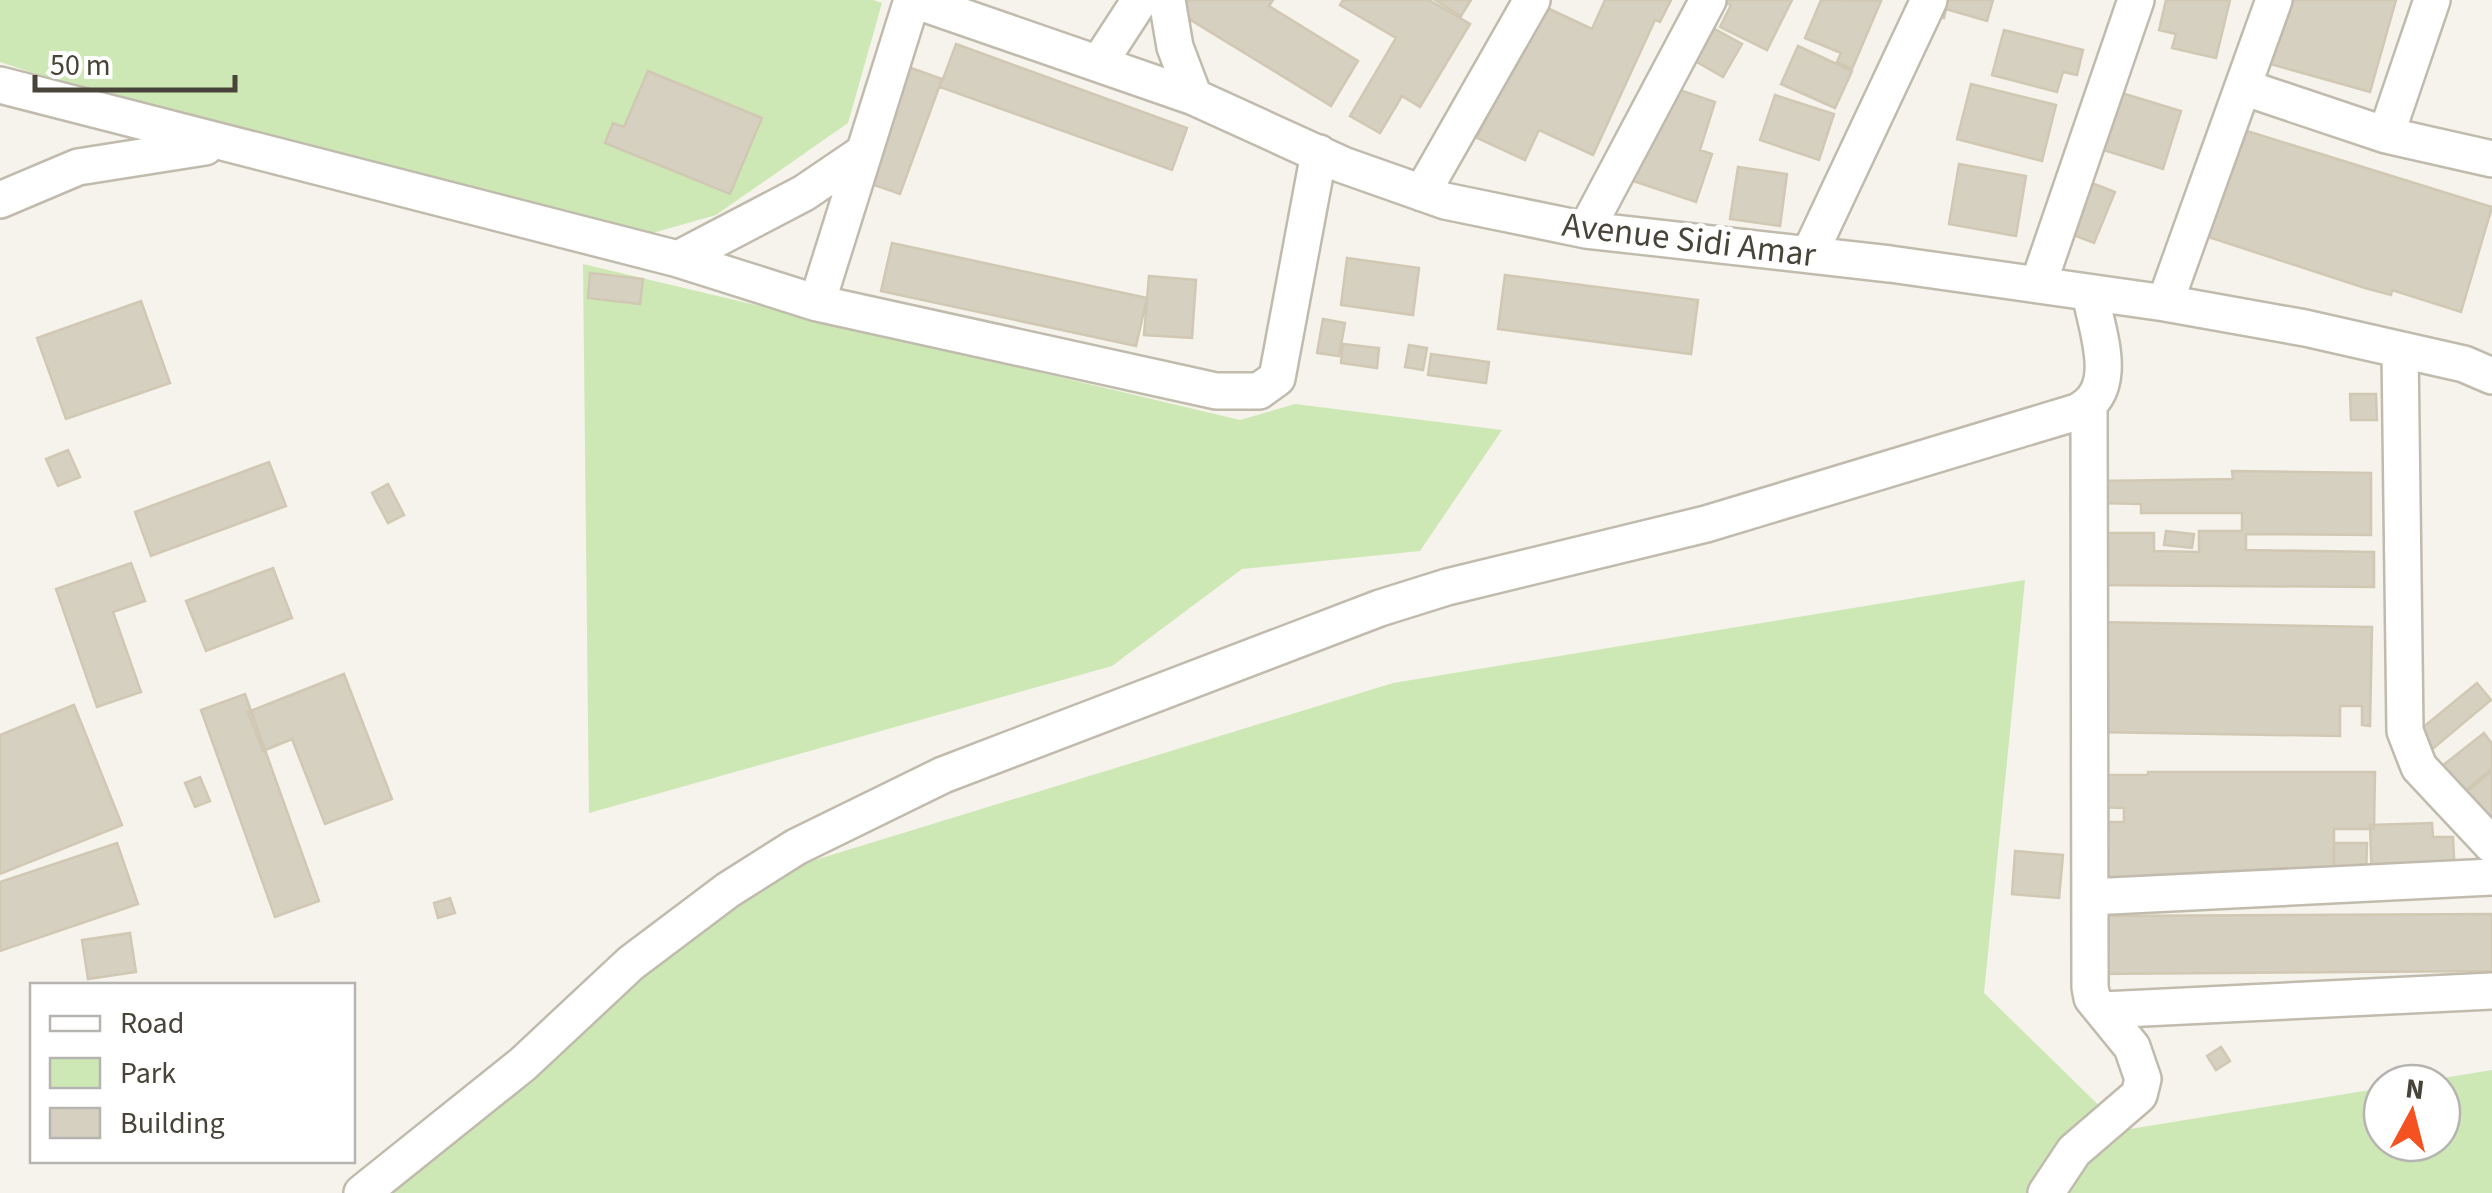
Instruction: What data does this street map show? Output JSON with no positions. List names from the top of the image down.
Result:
{
  "streets": {
    "street": ["Avenue Sidi Amar"]
  },
  "legend": ["Road", "Park", "Building"],
  "scale_bar": "50 m",
  "north": "top"
}
